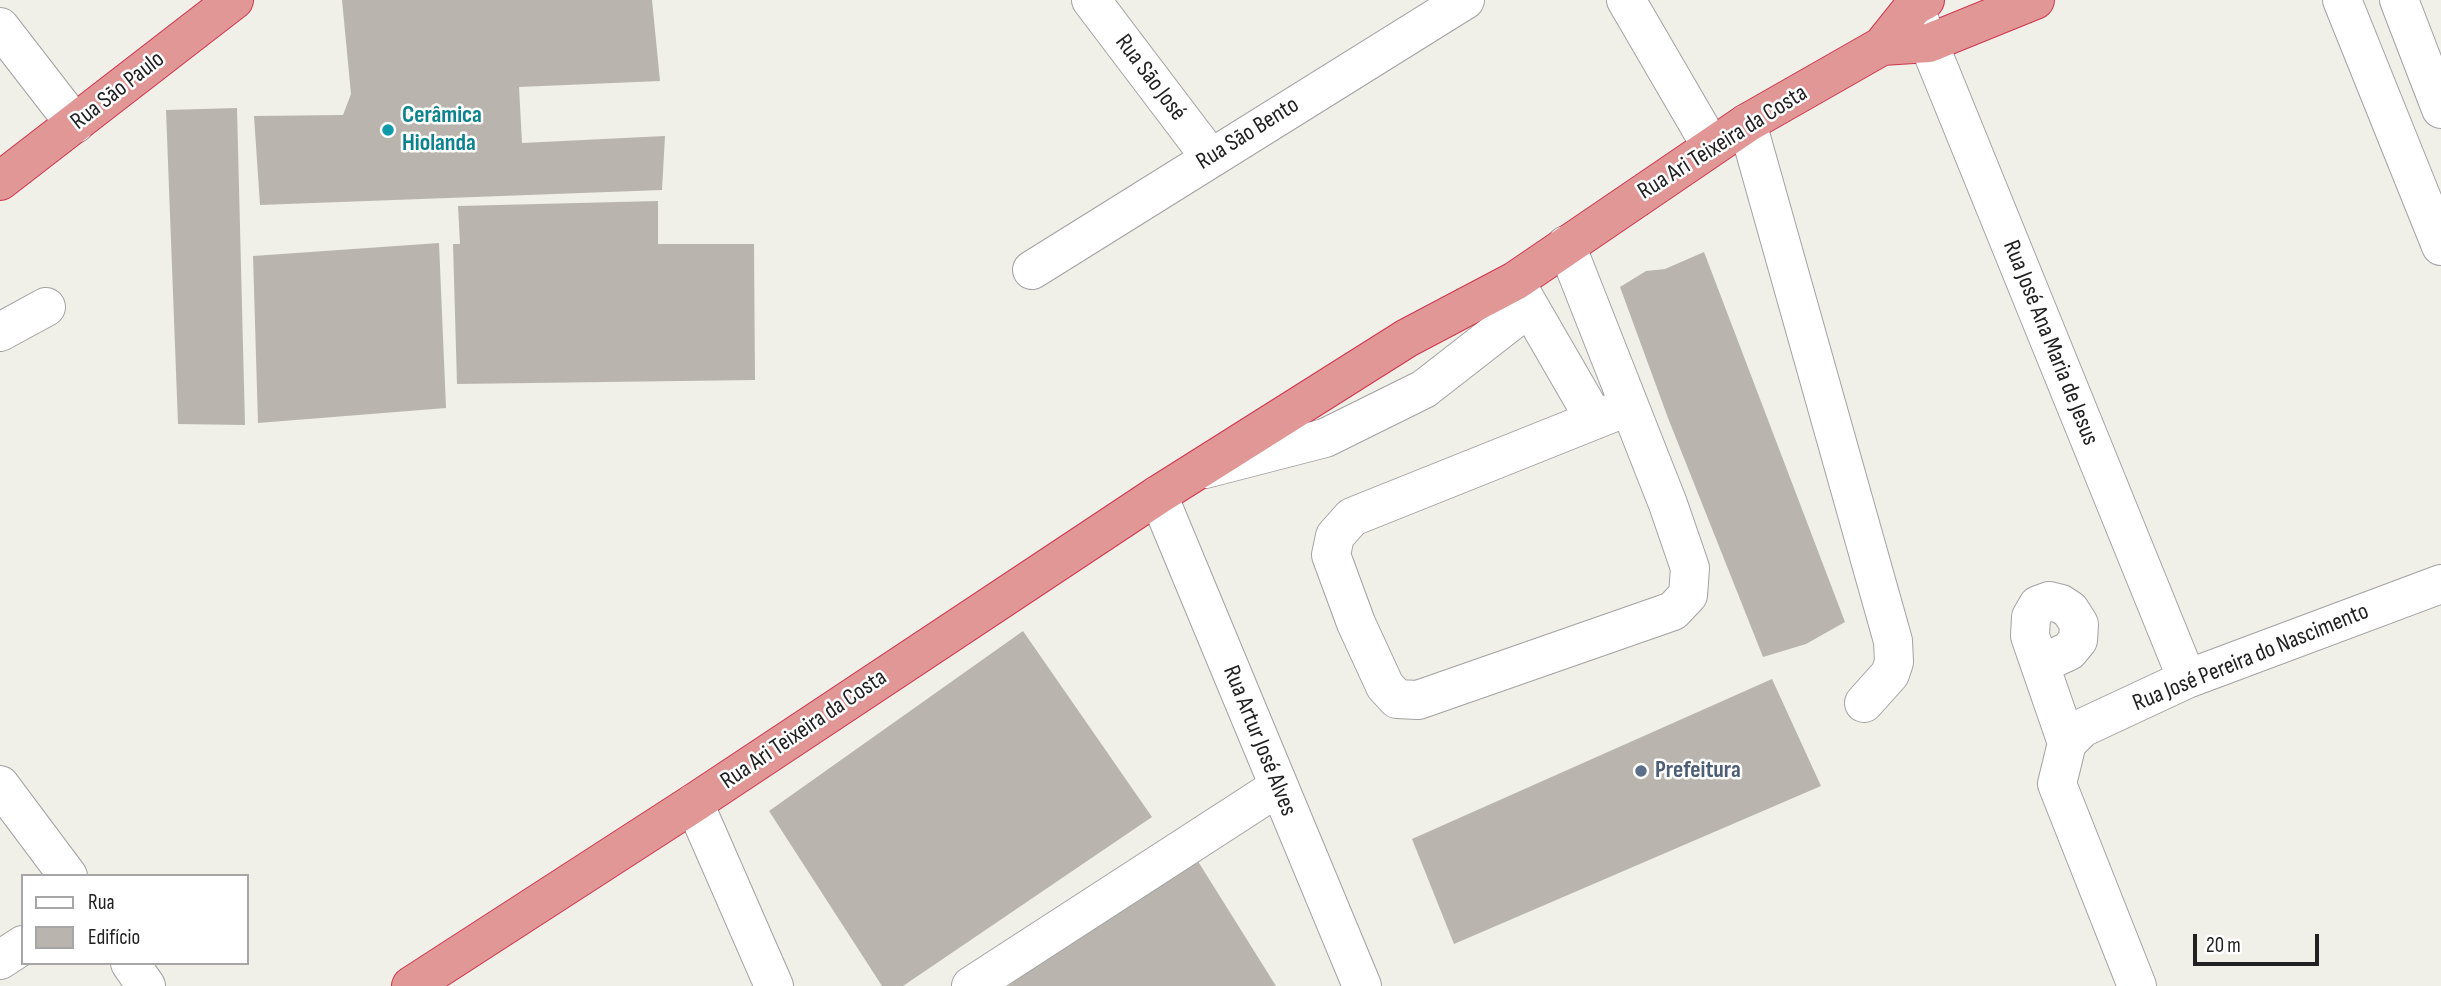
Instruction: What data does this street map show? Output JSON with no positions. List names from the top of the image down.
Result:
{
  "streets": {
    "highway": ["Rua São Paulo", "Rua Ari Teixeira da Costa"],
    "street": [
      "Rua São José",
      "Rua São Bento",
      "Rua José Ana Maria de Jesus",
      "Rua José Pereira do Nascimento",
      "Rua Artur José Alves"
    ]
  },
  "crossings": [
    ["Rua São José", "Rua São Bento"],
    ["Rua Ari Teixeira da Costa", "Rua José Ana Maria de Jesus"],
    ["Rua Ari Teixeira da Costa", "Rua Artur José Alves"],
    ["Rua José Ana Maria de Jesus", "Rua José Pereira do Nascimento"]
  ],
  "places": ["Cerâmica Hiolanda", "Prefeitura"],
  "legend": ["Rua", "Edifício"],
  "scale_bar": "20 m"
}
